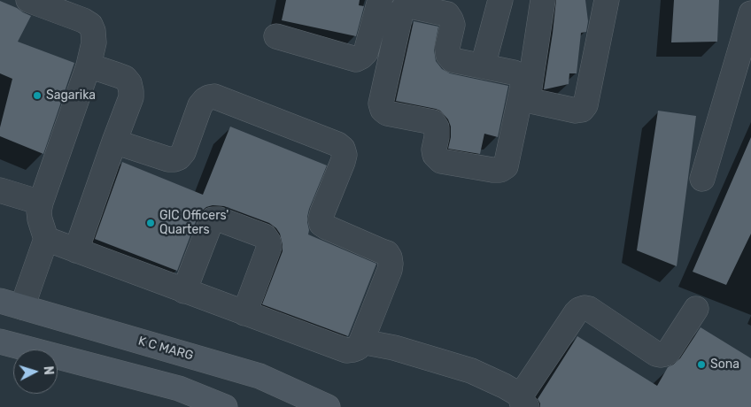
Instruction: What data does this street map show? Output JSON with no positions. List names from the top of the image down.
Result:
{
  "streets": {
    "main road": ["K C MARG"]
  },
  "places": ["Sagarika", "GIC Officers' Quarters", "Sona"],
  "north": "right"
}
